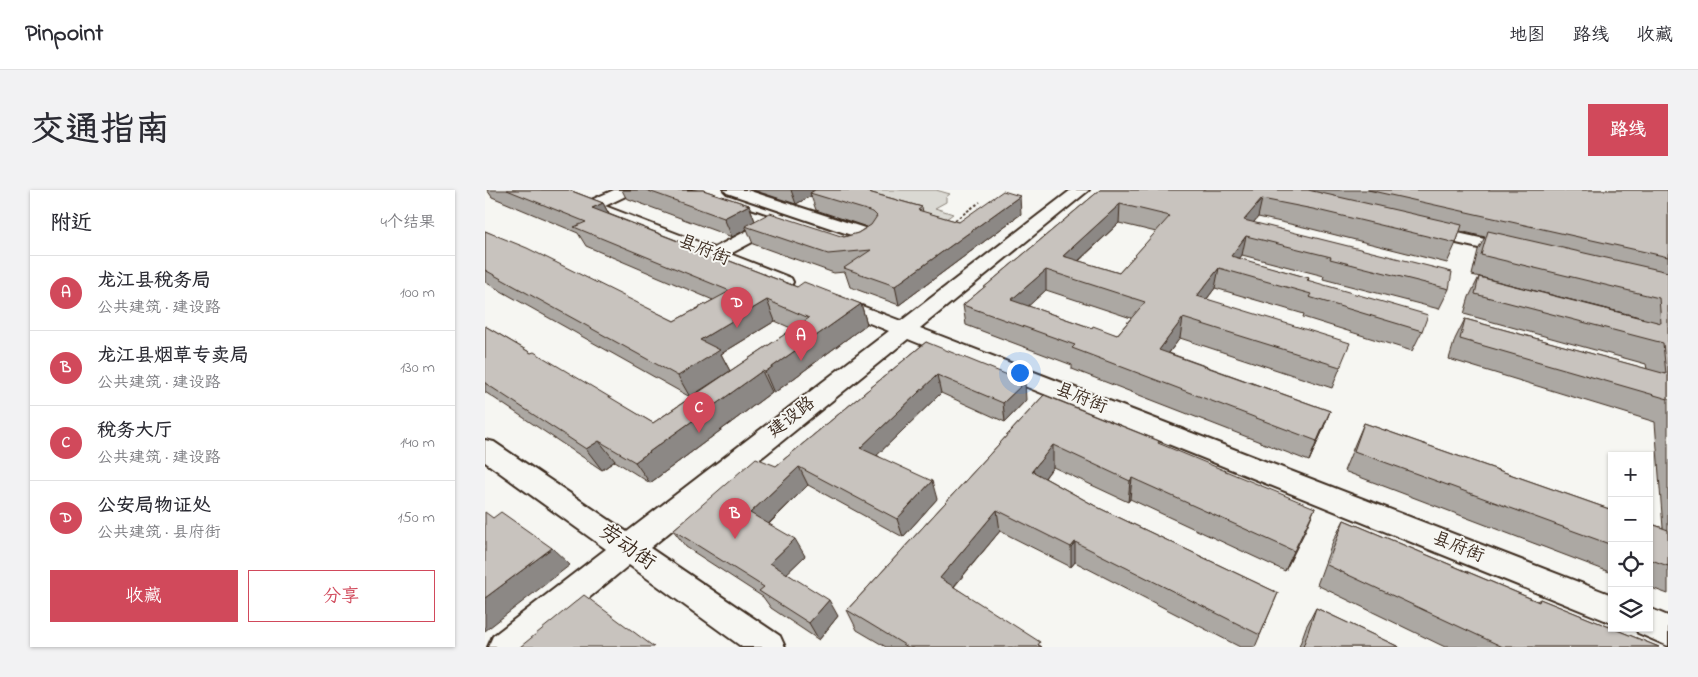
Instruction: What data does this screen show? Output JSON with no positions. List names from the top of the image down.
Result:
{
  "streets": {
    "street": ["县府街", "建设路", "劳动街"]
  },
  "crossings": [
    ["县府街", "建设路"],
    ["建设路", "劳动街"]
  ],
  "page": {
    "header": "Pinpoint",
    "nav": ["地图", "路线", "收藏"],
    "title": "交通指南",
    "buttons": [
      "路线",
      ["收藏", "分享"]
    ],
    "heading": ["附近", "4个结果"],
    "list": [
      {
        "mark": "A",
        "name": "龙江县税务局",
        "note": "公共建筑 · 建设路",
        "value": "100 m"
      },
      {
        "mark": "B",
        "name": "龙江县烟草专卖局",
        "note": "公共建筑 · 建设路",
        "value": "130 m"
      },
      {
        "mark": "C",
        "name": "税务大厅",
        "note": "公共建筑 · 建设路",
        "value": "140 m"
      },
      {
        "mark": "D",
        "name": "公安局物证处",
        "note": "公共建筑 · 县府街",
        "value": "150 m"
      }
    ],
    "pins": [
      "D",
      "A",
      "C",
      "B"
    ],
    "map_buttons": ["+", "−"]
  }
}
